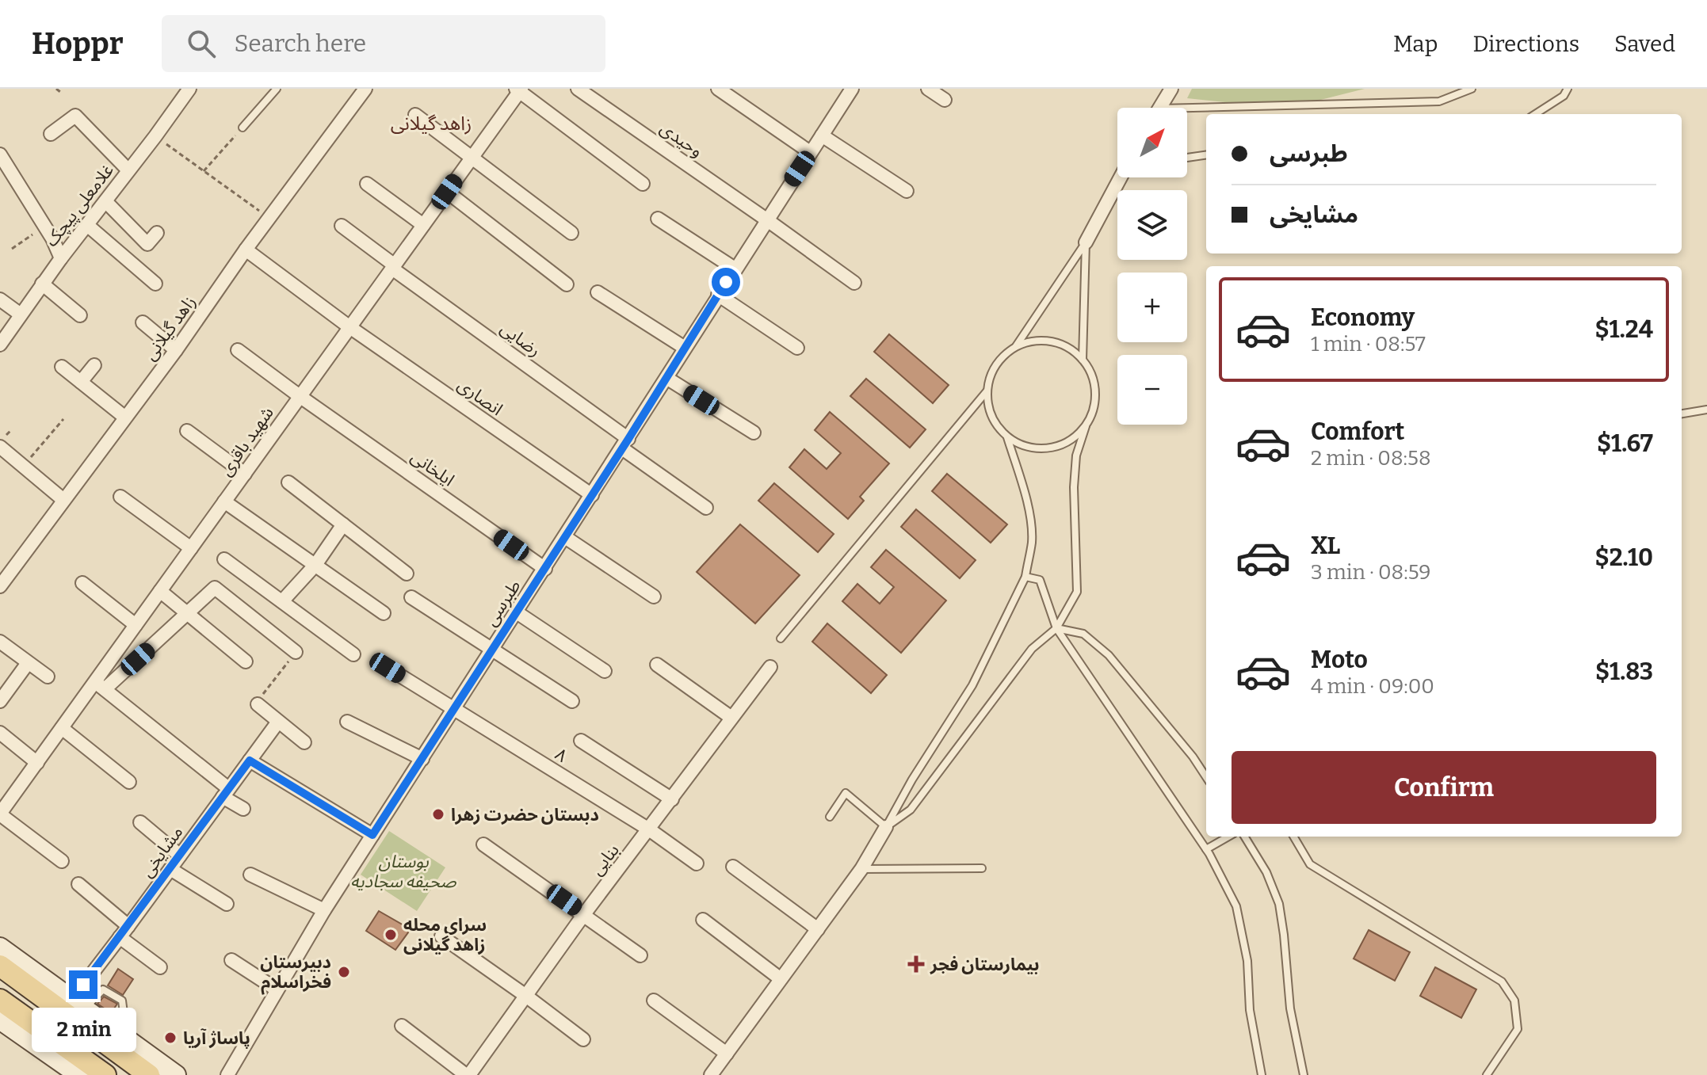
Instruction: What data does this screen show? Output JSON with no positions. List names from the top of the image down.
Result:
{
  "streets": {
    "street": [
      "وحیدی",
      "غلامعلی پیچک",
      "زاهد گیلانی",
      "رضایی",
      "انصاری",
      "شهید باقری",
      "ایلخانی",
      "طبرسی",
      "۸",
      "مشایخی",
      "بنایی"
    ]
  },
  "crossings": [
    ["وحیدی", "طبرسی"],
    ["زاهد گیلانی", "انصاری"],
    ["رضایی", "شهید باقری"],
    ["رضایی", "طبرسی"],
    ["انصاری", "شهید باقری"],
    ["انصاری", "طبرسی"],
    ["شهید باقری", "ایلخانی"],
    ["ایلخانی", "طبرسی"],
    ["طبرسی", "۸"],
    ["۸", "بنایی"]
  ],
  "districts": ["زاهد گیلانی"],
  "parks": ["بوستان صحیفه سجادیه"],
  "places": {
    "other": [
      "دبستان حضرت زهرا",
      "سرای محله زاهد گیلانی",
      "دبیرستان فخراسلام",
      "پاساژ آریا"
    ],
    "health": ["بیمارستان فجر"]
  },
  "north": "top right",
  "page": {
    "header": "Hoppr",
    "search": "Search here",
    "nav": ["Map", "Directions", "Saved"],
    "map_buttons": ["+", "−"],
    "banner": ["طبرسی", "مشایخی"],
    "list": [
      {
        "name": "Economy",
        "note": "1 min · 08:57",
        "value": "$1.24"
      },
      {
        "name": "Comfort",
        "note": "2 min · 08:58",
        "value": "$1.67"
      },
      {
        "name": "XL",
        "note": "3 min · 08:59",
        "value": "$2.10"
      },
      {
        "name": "Moto",
        "note": "4 min · 09:00",
        "value": "$1.83"
      }
    ],
    "buttons": "Confirm",
    "bubble": "2 min"
  }
}
